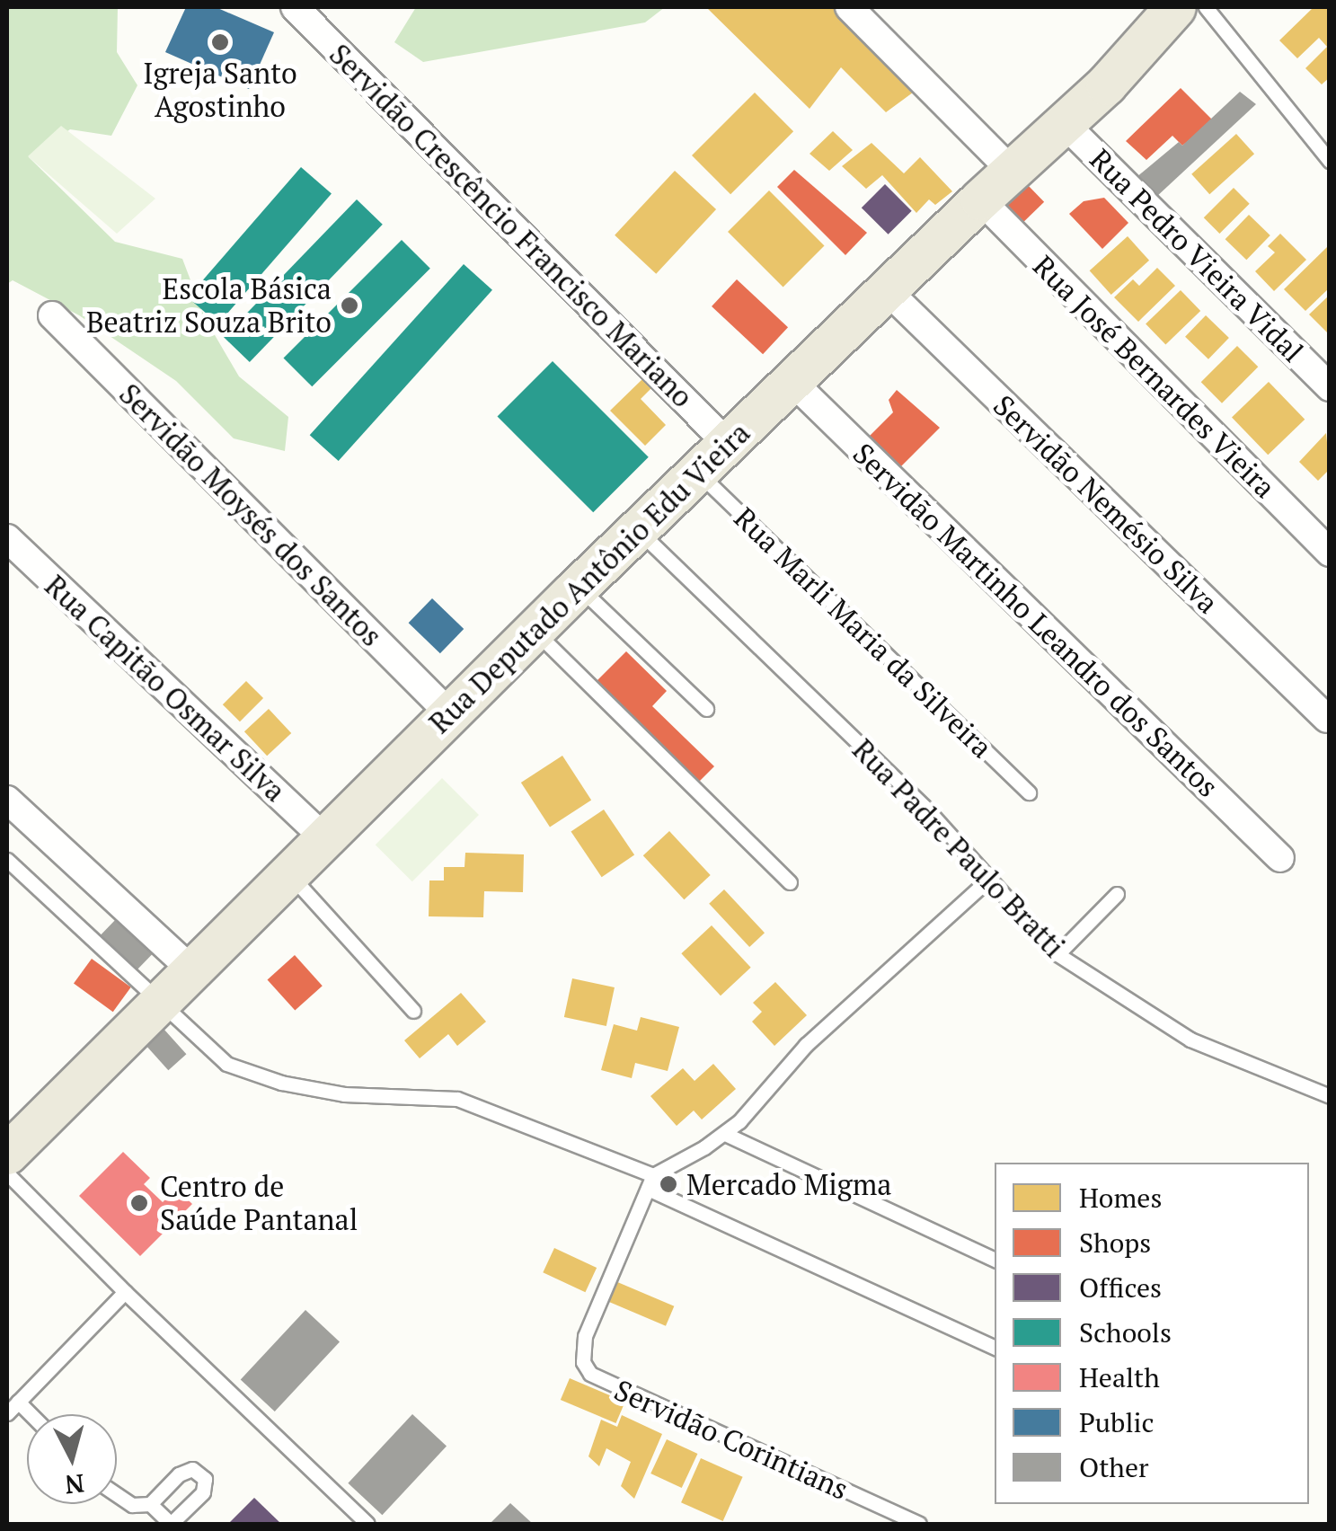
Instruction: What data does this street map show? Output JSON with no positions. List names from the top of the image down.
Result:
{
  "streets": {
    "main road": ["Rua Deputado Antônio Edu Vieira"],
    "street": [
      "Servidão Crescêncio Francisco Mariano",
      "Rua Pedro Vieira Vidal",
      "Rua José Bernardes Vieira",
      "Servidão Nemésio Silva",
      "Servidão Moysés dos Santos",
      "Servidão Martinho Leandro dos Santos",
      "Rua Capitão Osmar Silva"
    ],
    "lane": ["Rua Marli Maria da Silveira", "Rua Padre Paulo Bratti", "Servidão Corintians"]
  },
  "crossings": [
    ["Servidão Crescêncio Francisco Mariano", "Rua Deputado Antônio Edu Vieira"],
    ["Rua Pedro Vieira Vidal", "Rua Deputado Antônio Edu Vieira"],
    ["Rua José Bernardes Vieira", "Rua Deputado Antônio Edu Vieira"],
    ["Servidão Nemésio Silva", "Rua Deputado Antônio Edu Vieira"],
    ["Servidão Moysés dos Santos", "Rua Deputado Antônio Edu Vieira"],
    ["Rua Deputado Antônio Edu Vieira", "Servidão Martinho Leandro dos Santos"],
    ["Rua Deputado Antônio Edu Vieira", "Rua Marli Maria da Silveira"],
    ["Rua Deputado Antônio Edu Vieira", "Rua Capitão Osmar Silva"],
    ["Rua Deputado Antônio Edu Vieira", "Rua Padre Paulo Bratti"]
  ],
  "places": [
    "Igreja Santo Agostinho",
    "Escola Básica Beatriz Souza Brito",
    "Mercado Migma",
    "Centro de Saúde Pantanal"
  ],
  "legend": [
    "Homes",
    "Shops",
    "Offices",
    "Schools",
    "Health",
    "Public",
    "Other"
  ],
  "north": "bottom"
}
